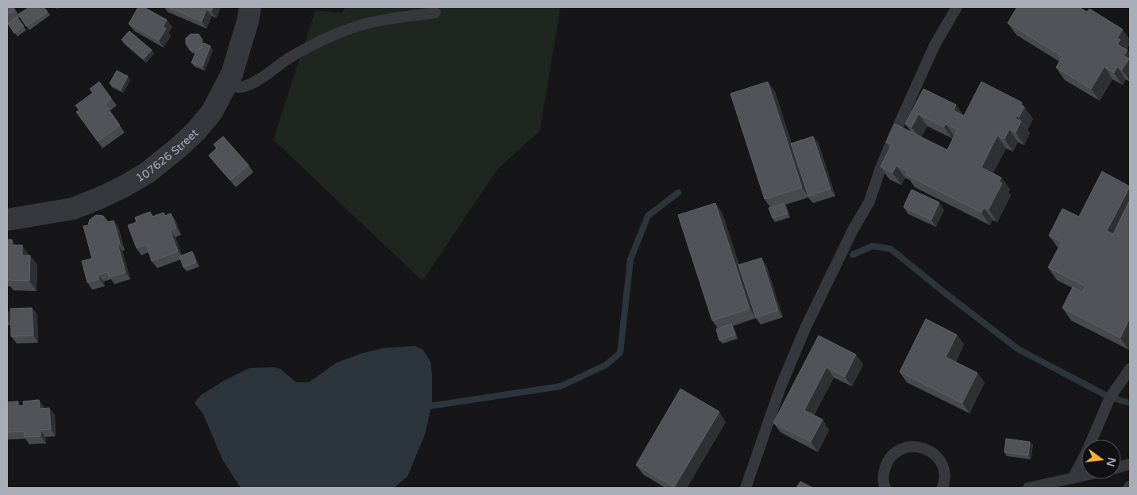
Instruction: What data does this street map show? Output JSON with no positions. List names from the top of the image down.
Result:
{
  "streets": {
    "street": ["107626 Street"]
  },
  "north": "right"
}
